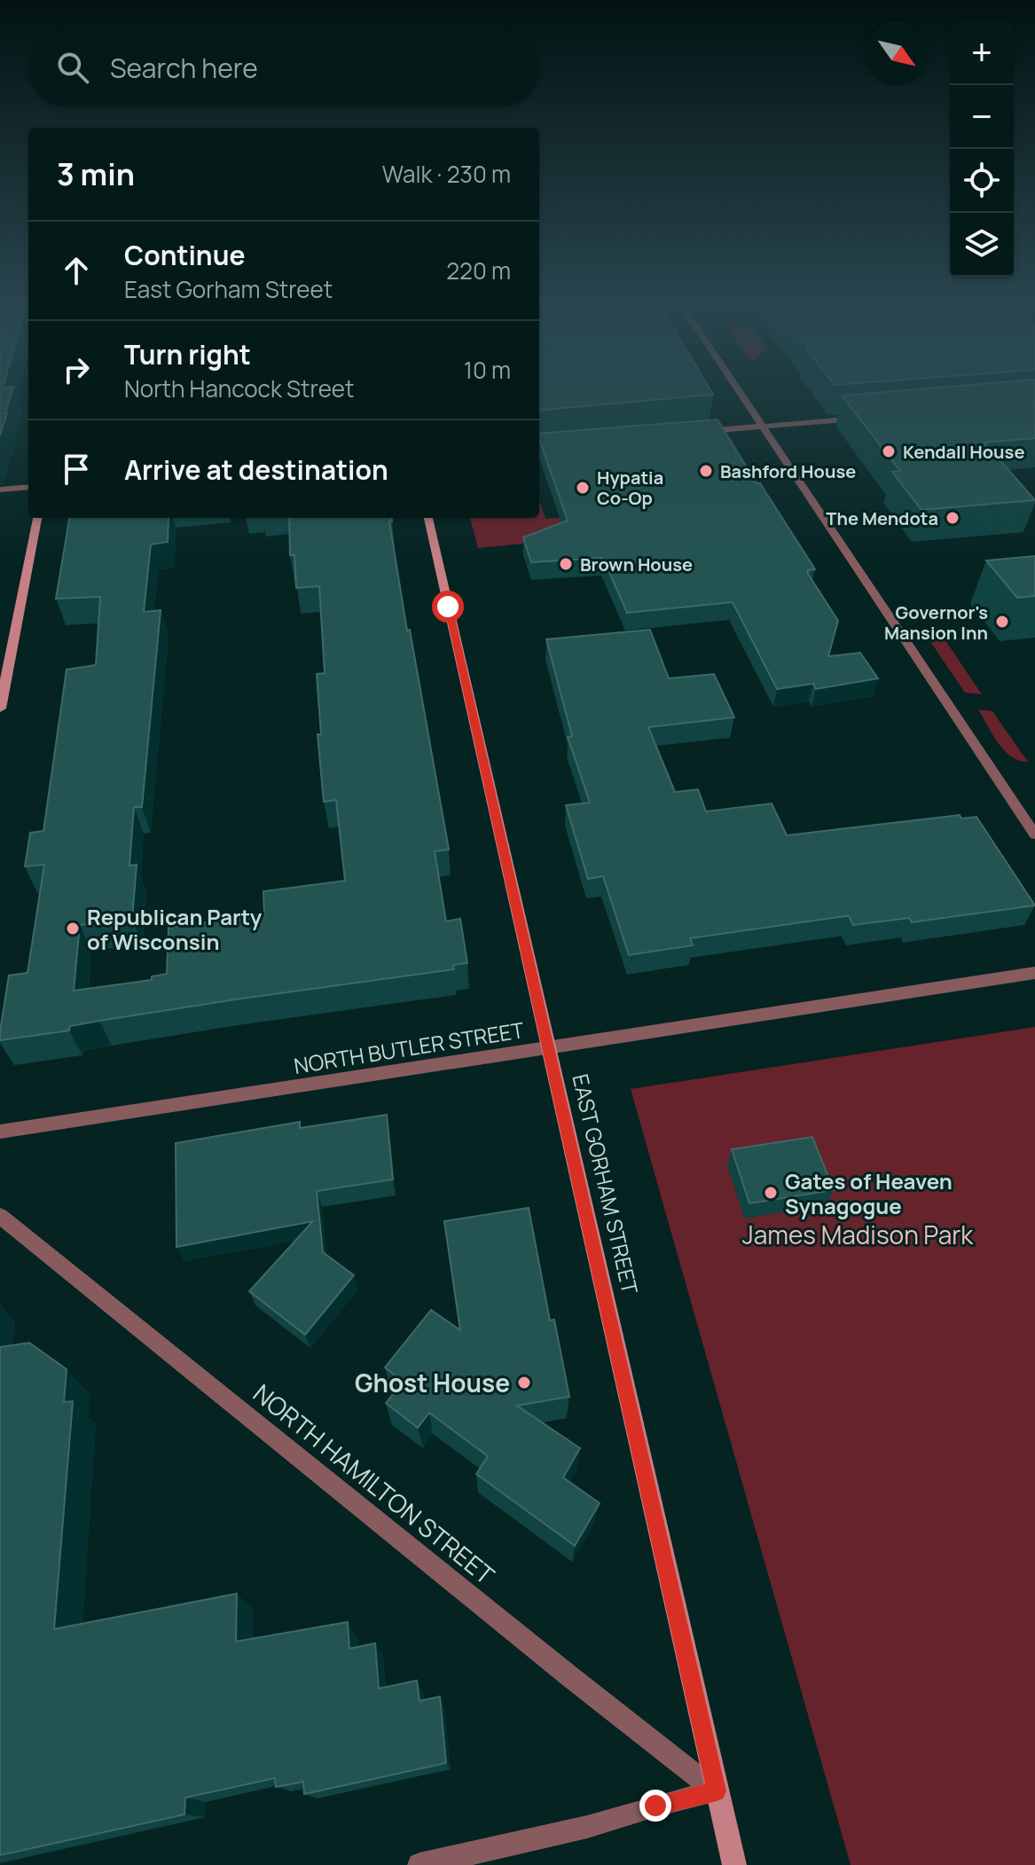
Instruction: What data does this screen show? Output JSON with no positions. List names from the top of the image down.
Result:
{
  "streets": {
    "main road": ["EAST GORHAM STREET"],
    "street": ["NORTH BUTLER STREET", "NORTH HAMILTON STREET"]
  },
  "crossings": [
    ["NORTH BUTLER STREET", "EAST GORHAM STREET"],
    ["EAST GORHAM STREET", "NORTH HAMILTON STREET"]
  ],
  "parks": ["James Madison Park"],
  "places": [
    "Kendall House",
    "Bashford House",
    "Hypatia Co-Op",
    "The Mendota",
    "Brown House",
    "Governor's Mansion Inn",
    "Republican Party of Wisconsin",
    "Gates of Heaven Synagogue",
    "Ghost House"
  ],
  "north": "bottom right",
  "page": {
    "map_buttons": ["+", "−"],
    "search": "Search here",
    "heading": ["3 min", "Walk · 230 m"],
    "list": [
      ["Continue", "East Gorham Street", "220 m"],
      ["Turn right", "North Hancock Street", "10 m"],
      "Arrive at destination"
    ]
  }
}
